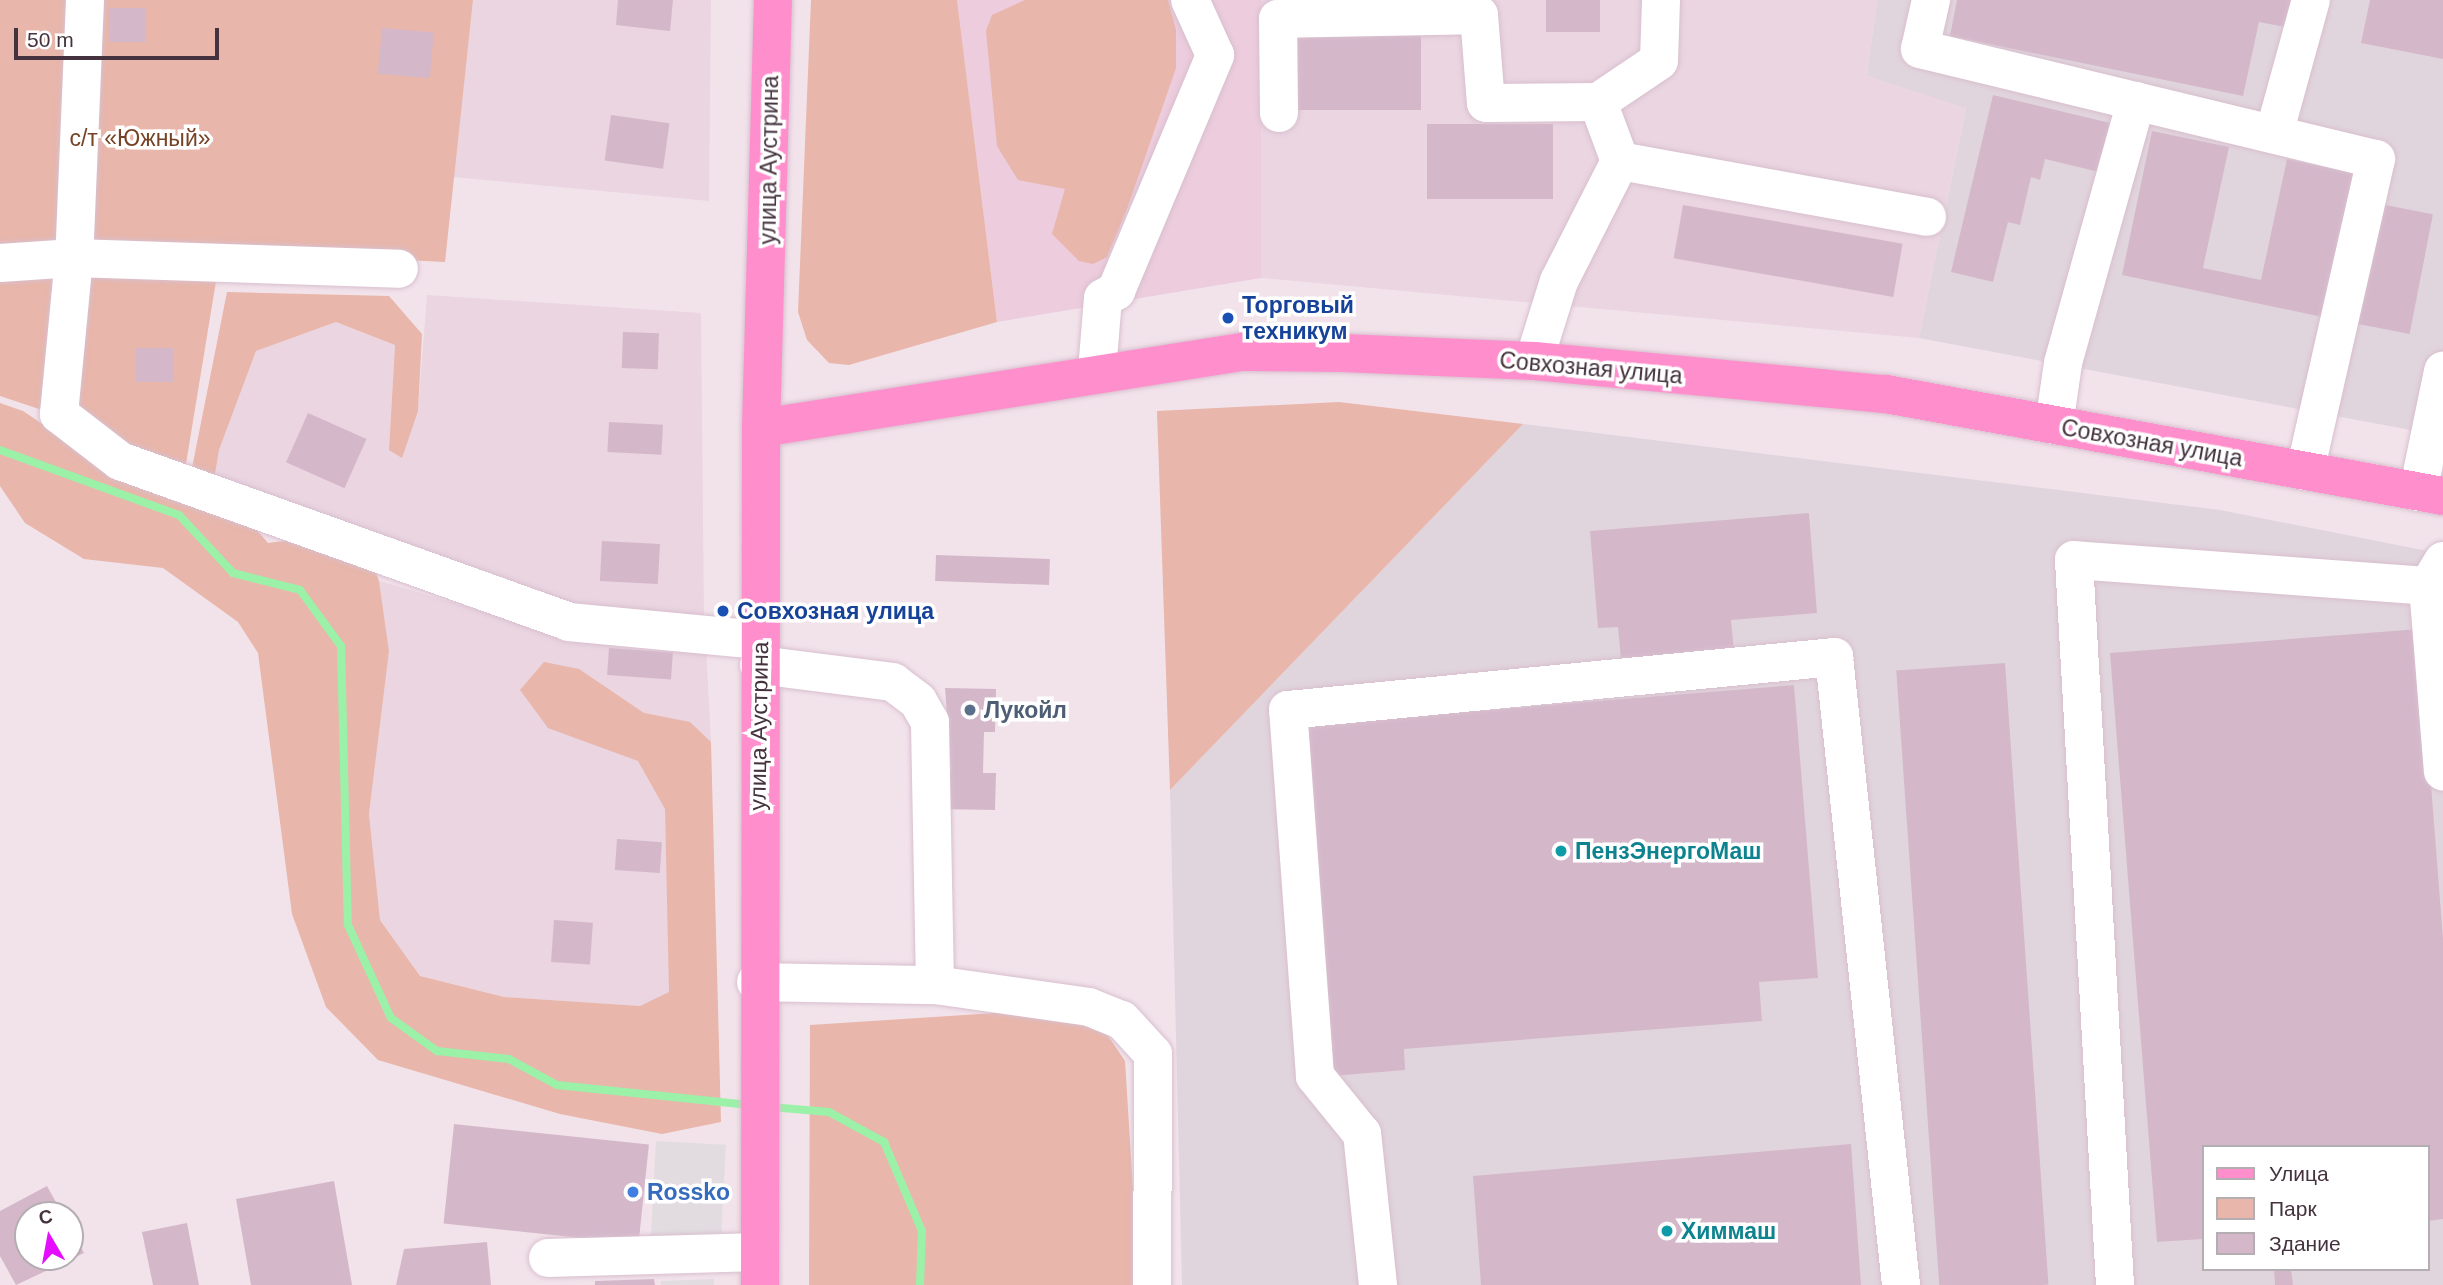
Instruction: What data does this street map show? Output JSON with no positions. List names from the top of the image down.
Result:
{
  "streets": {
    "main road": ["улица Аустрина", "Совхозная улица"]
  },
  "crossings": [
    ["улица Аустрина", "Совхозная улица"]
  ],
  "parks": ["с/т «Южный»"],
  "places": [
    "Торговый техникум",
    "Совхозная улица",
    "Лукойл",
    "ПензЭнергоМаш",
    "Rossko",
    "Химмаш"
  ],
  "legend": ["Улица", "Парк", "Здание"],
  "scale_bar": "50 m",
  "north": "top"
}
